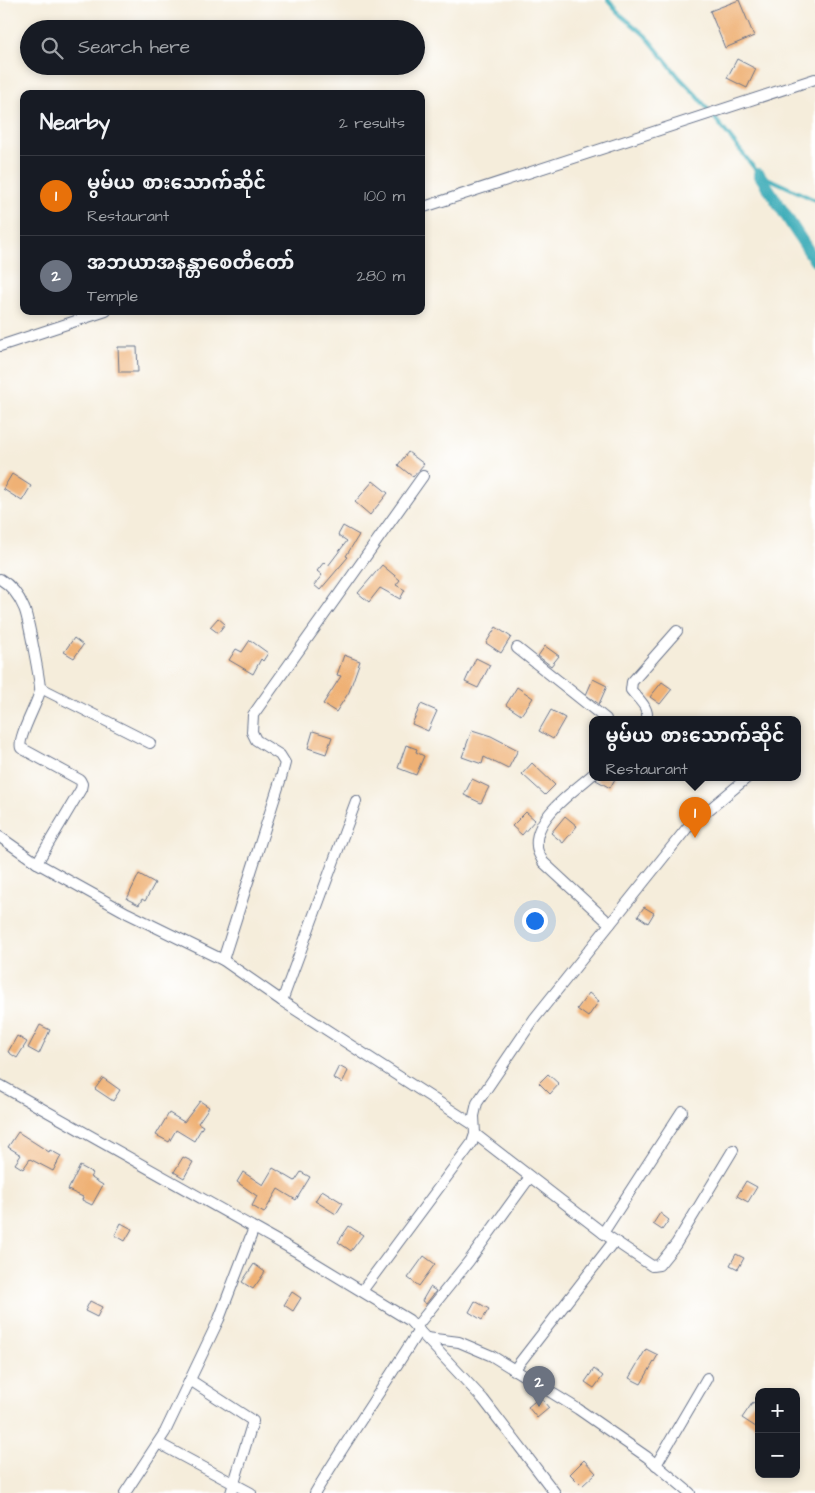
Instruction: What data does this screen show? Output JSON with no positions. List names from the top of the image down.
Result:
{
  "page": {
    "search": "Search here",
    "heading": ["Nearby", "2 results"],
    "list": [
      {
        "mark": "1",
        "name": "မွမ်ယ စားသောက်ဆိုင်",
        "note": "Restaurant",
        "value": "100 m"
      },
      {
        "mark": "2",
        "name": "အဘယာအနန္တာစေတီတော်",
        "note": "Temple",
        "value": "280 m"
      }
    ],
    "popup": ["မွမ်ယ စားသောက်ဆိုင်", "Restaurant"],
    "pins": ["1", "2"],
    "map_buttons": ["+", "−"]
  }
}
